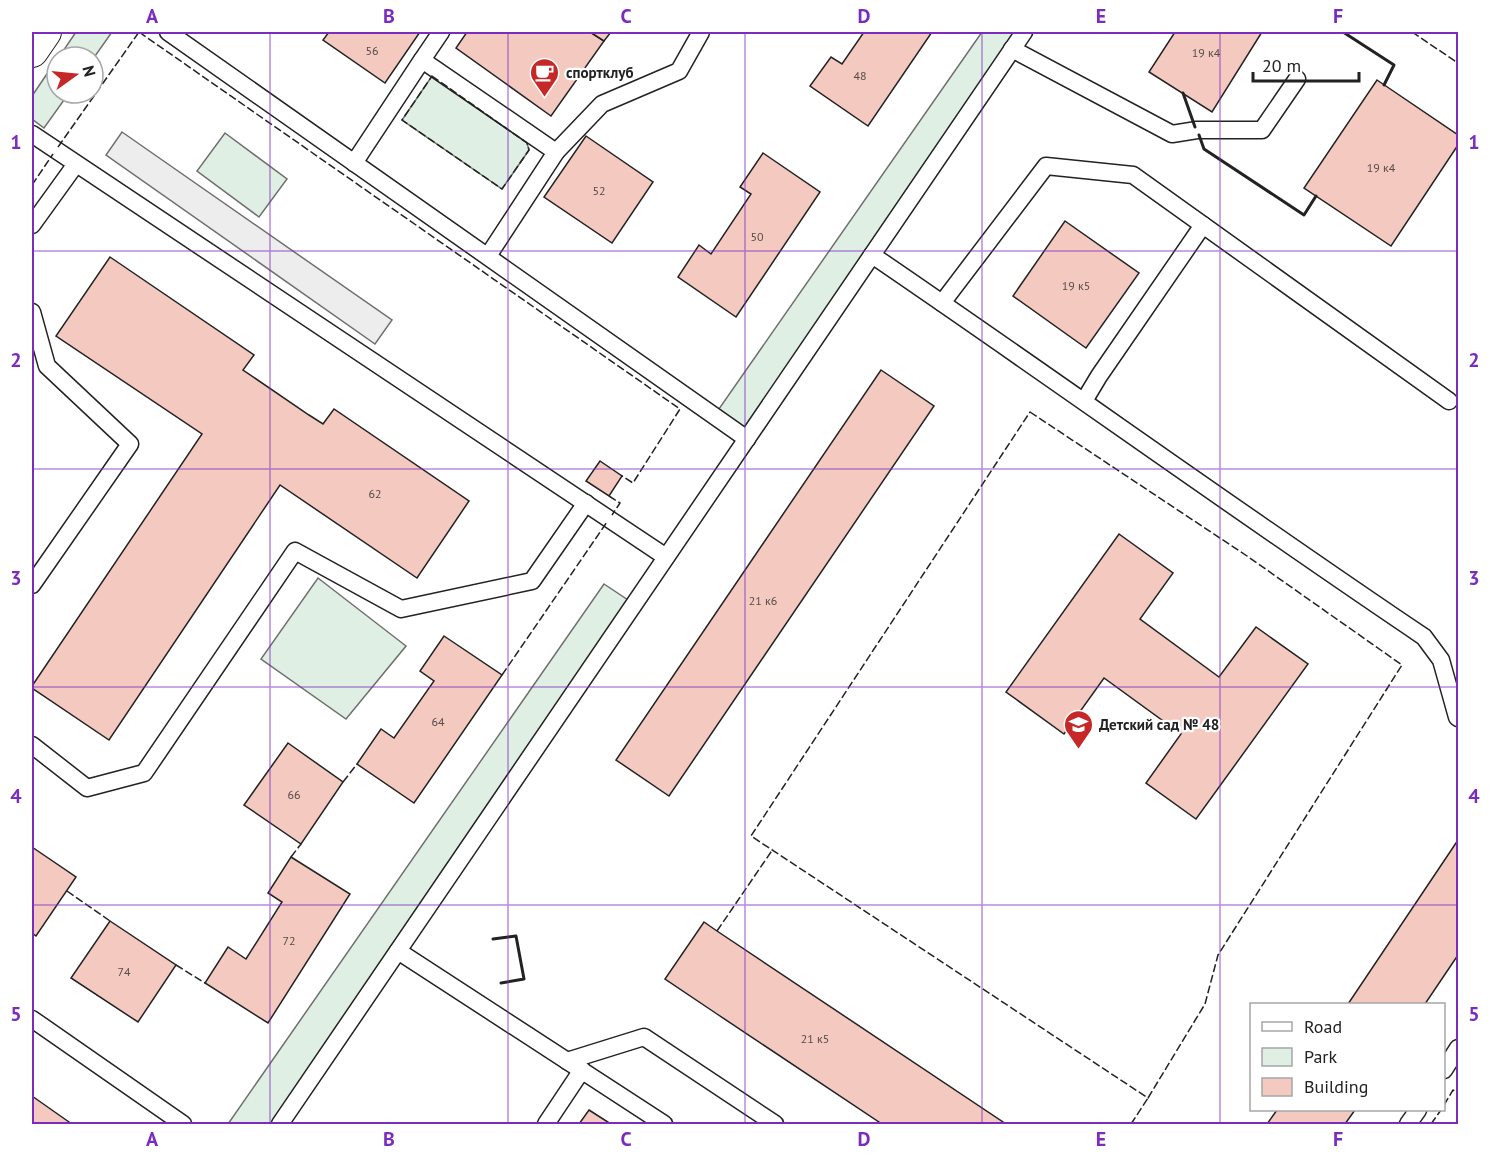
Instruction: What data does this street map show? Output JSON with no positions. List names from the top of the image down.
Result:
{
  "places": {
    "cafe": ["спортклуб"],
    "school or university": ["Детский сад № 48"]
  },
  "house_numbers": [
    "56",
    "19 к4",
    "48",
    "19 к4",
    "52",
    "50",
    "19 к5",
    "62",
    "21 к6",
    "64",
    "66",
    "72",
    "74",
    "21 к5"
  ],
  "legend": ["Road", "Park", "Building"],
  "scale_bar": "20 m",
  "north": "right",
  "grid": {
    "columns": [
      "A",
      "B",
      "C",
      "D",
      "E",
      "F"
    ],
    "rows": [
      "1",
      "2",
      "3",
      "4",
      "5"
    ]
  }
}
